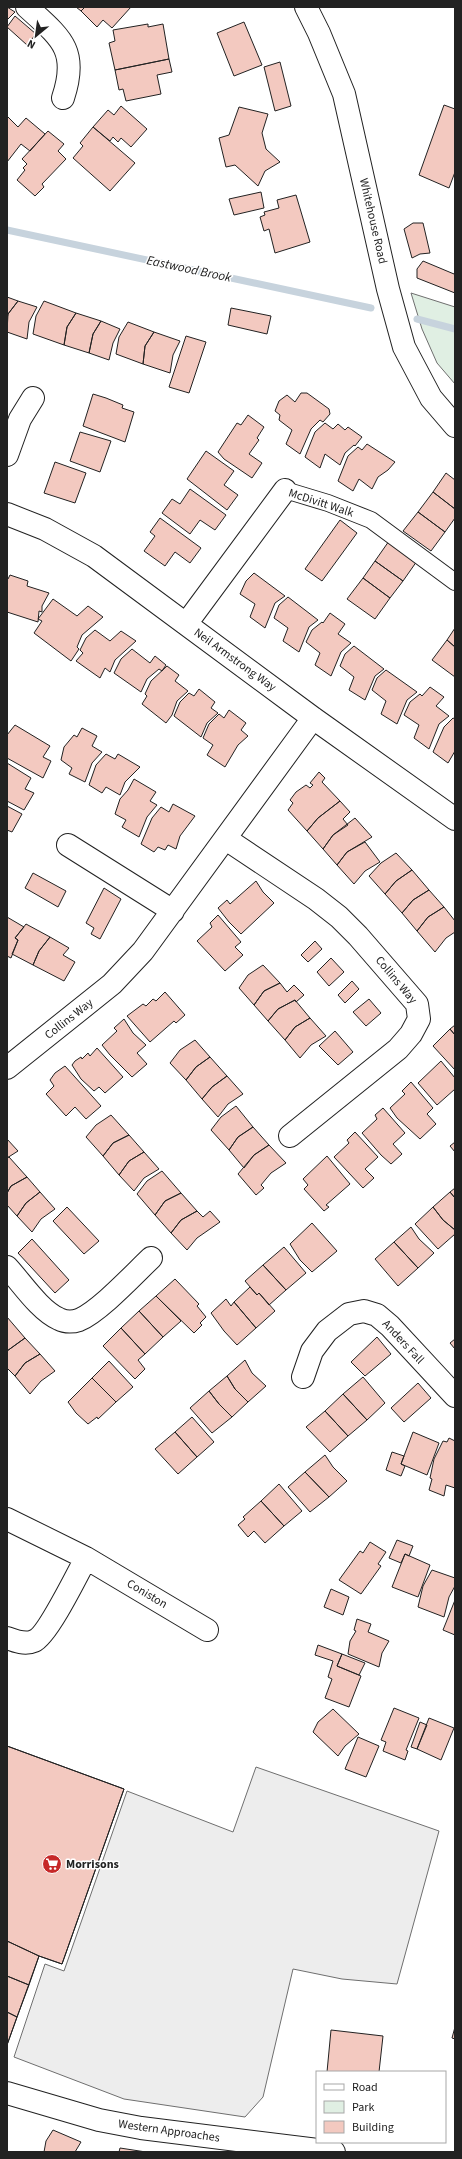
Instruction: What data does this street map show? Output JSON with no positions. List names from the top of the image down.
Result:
{
  "streets": {
    "street": [
      "Whitehouse Road",
      "McDivitt Walk",
      "Neil Armstrong Way",
      "Collins Way",
      "Anders Fall",
      "Coniston",
      "Western Approaches"
    ]
  },
  "crossings": [
    ["McDivitt Walk", "Neil Armstrong Way"],
    ["Neil Armstrong Way", "Collins Way"]
  ],
  "water": ["Eastwood Brook"],
  "places": {
    "supermarket": ["Morrisons"]
  },
  "legend": ["Road", "Park", "Building"],
  "north": "bottom left"
}
